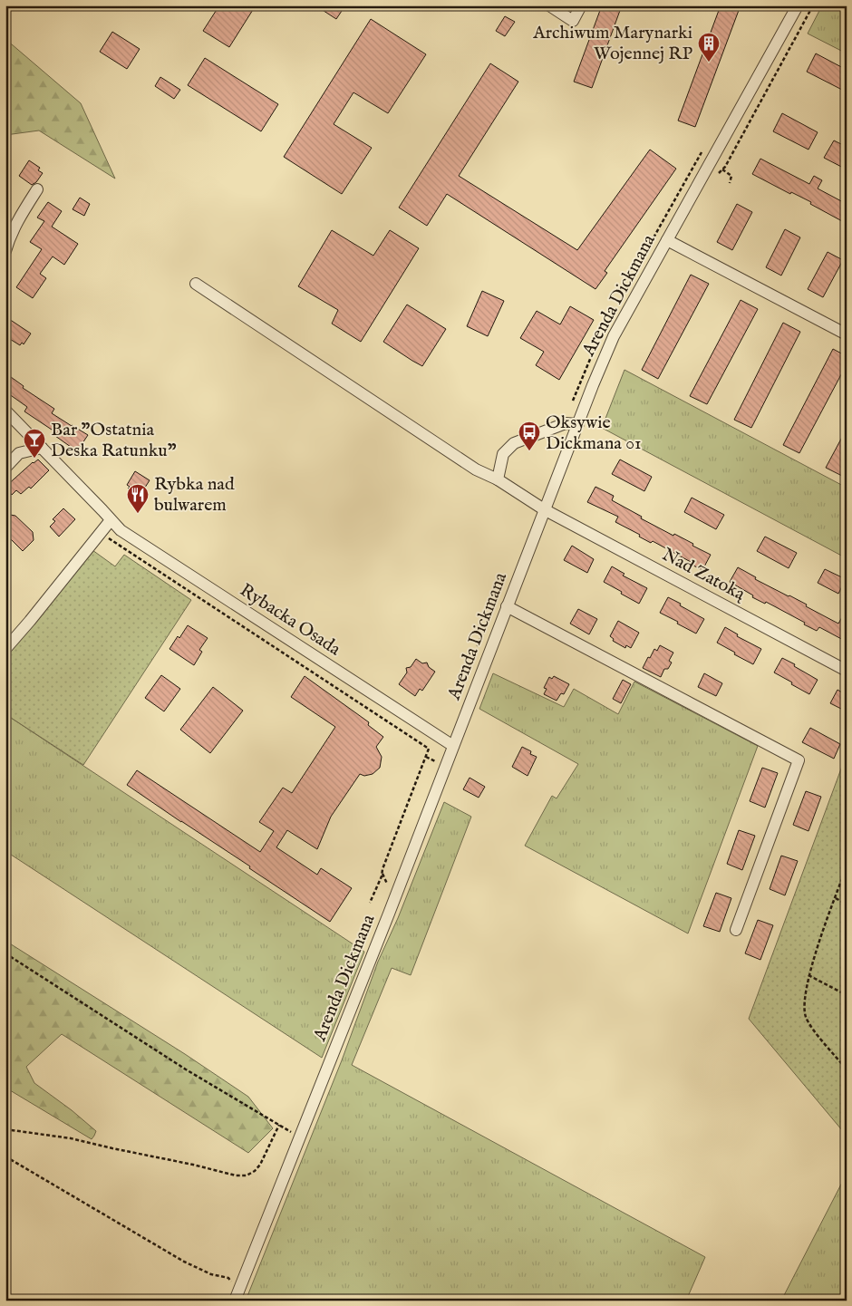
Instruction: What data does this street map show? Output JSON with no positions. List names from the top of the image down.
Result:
{
  "streets": {
    "street": ["Arenda Dickmana", "Nad Zatoką", "Rybacka Osada"]
  },
  "crossings": [
    ["Arenda Dickmana", "Nad Zatoką"],
    ["Arenda Dickmana", "Rybacka Osada"]
  ],
  "places": {
    "building": ["Archiwum Marynarki Wojennej RP"],
    "bus stop": ["Oksywie Dickmana 01"],
    "bar": ["Bar \"Ostatnia Deska Ratunku\""],
    "restaurant": ["Rybka nad bulwarem"]
  }
}
